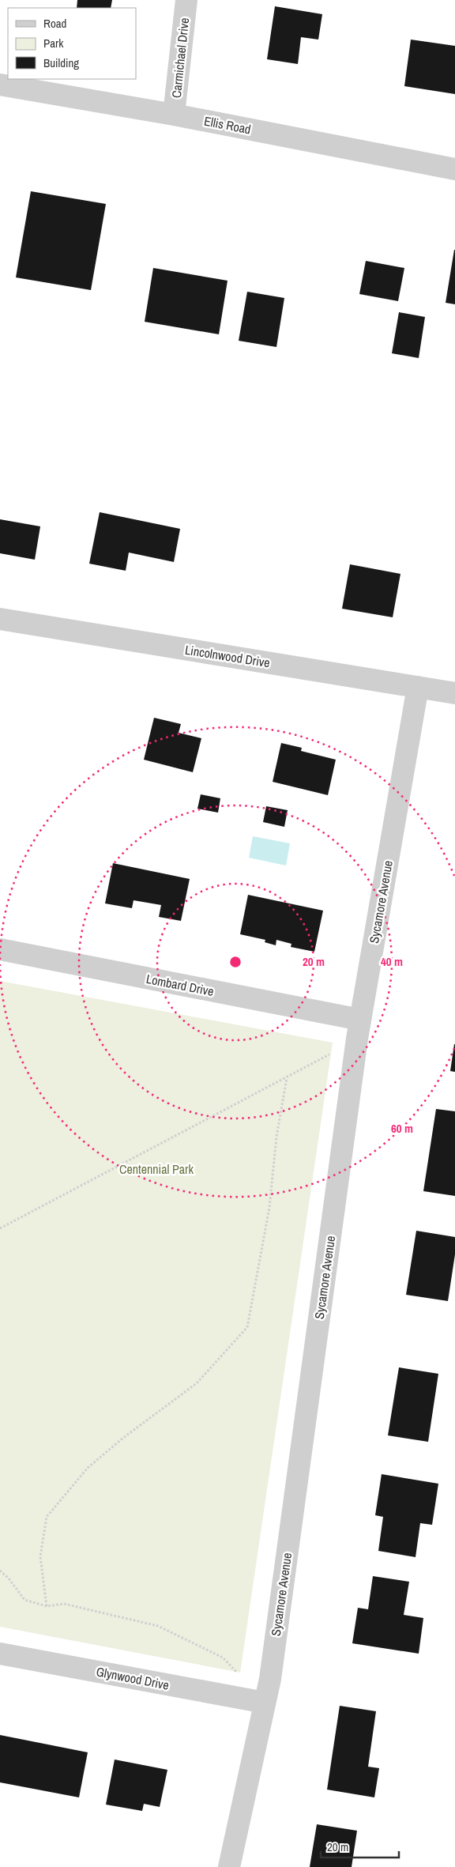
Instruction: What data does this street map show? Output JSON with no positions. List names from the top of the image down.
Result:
{
  "streets": {
    "street": [
      "Carmichael Drive",
      "Ellis Road",
      "Lincolnwood Drive",
      "Sycamore Avenue",
      "Lombard Drive",
      "Glynwood Drive"
    ]
  },
  "crossings": [
    ["Carmichael Drive", "Ellis Road"],
    ["Lincolnwood Drive", "Sycamore Avenue"],
    ["Sycamore Avenue", "Lombard Drive"],
    ["Sycamore Avenue", "Glynwood Drive"]
  ],
  "parks": ["Centennial Park"],
  "legend": ["Road", "Park", "Building"],
  "scale_bar": "20 m",
  "rings": ["20 m", "40 m", "60 m"]
}
